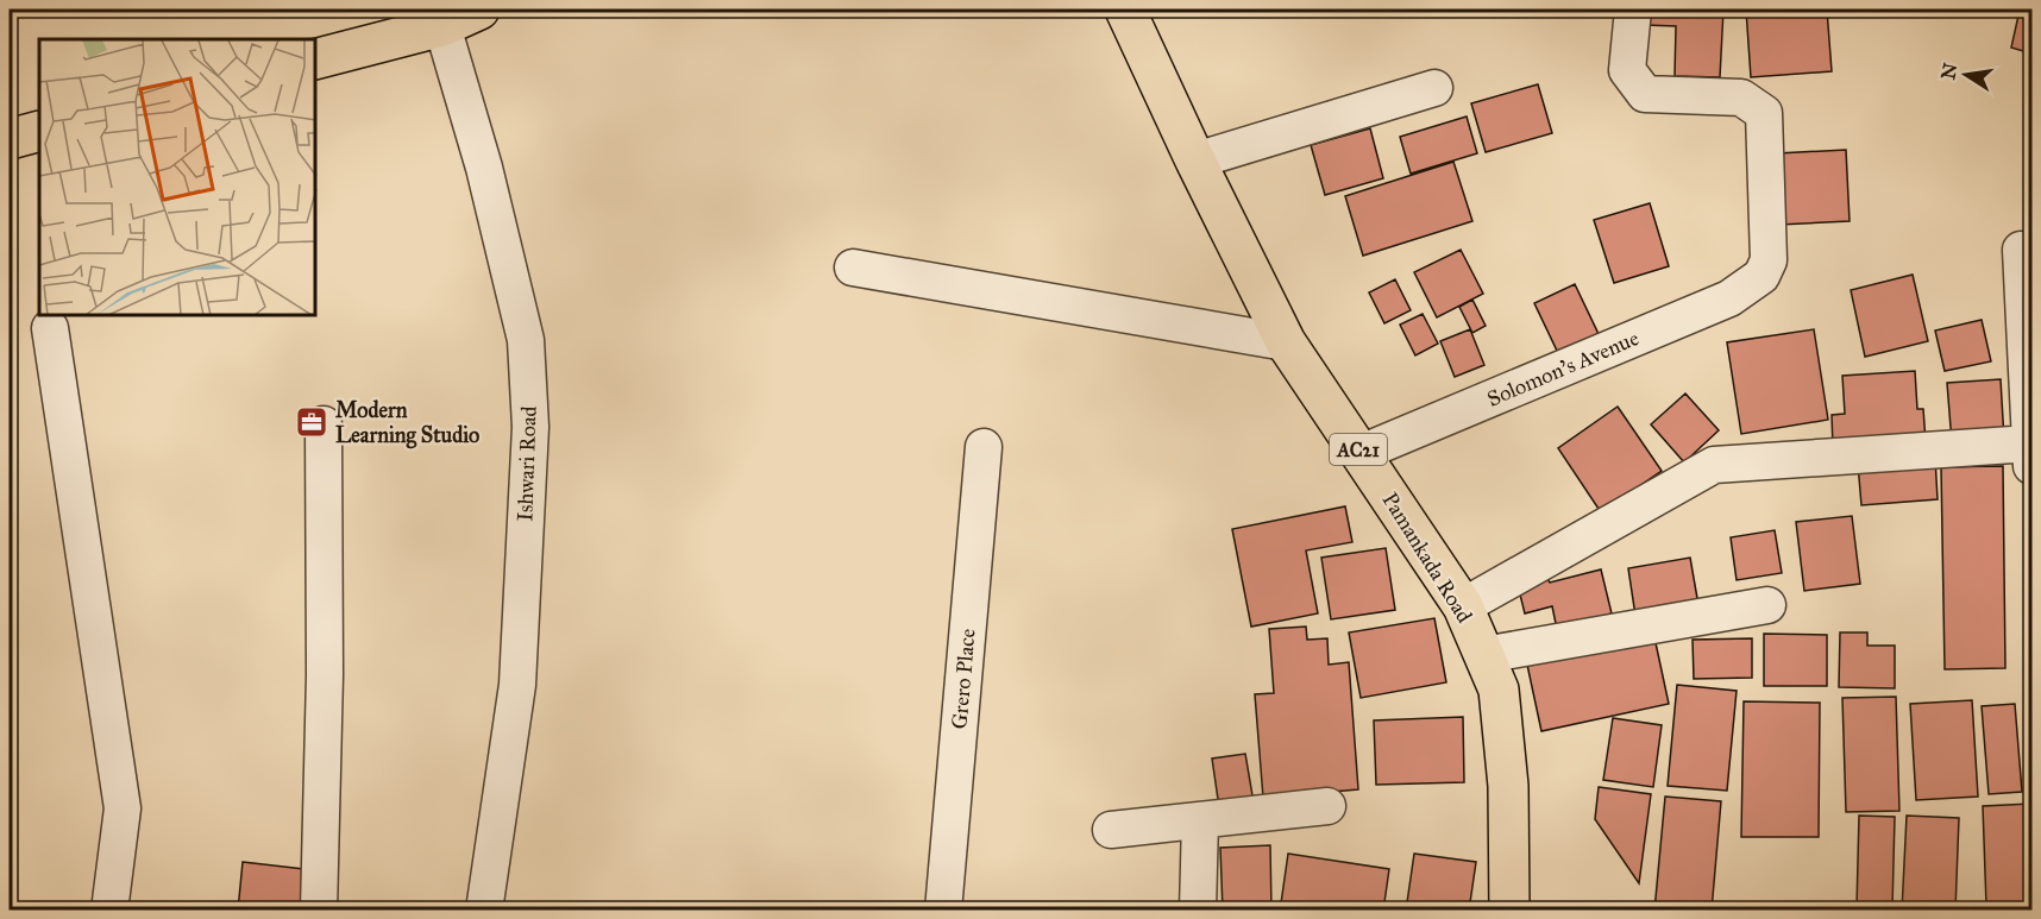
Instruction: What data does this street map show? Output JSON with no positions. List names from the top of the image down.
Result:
{
  "streets": {
    "main road": ["AC21", "Pamankada Road"],
    "street": ["Solomon's Avenue", "Ishwari Road", "Grero Place"]
  },
  "crossings": [
    ["Solomon's Avenue", "Pamankada Road"]
  ],
  "places": {
    "office": ["Modern Learning Studio"]
  },
  "north": "left"
}
